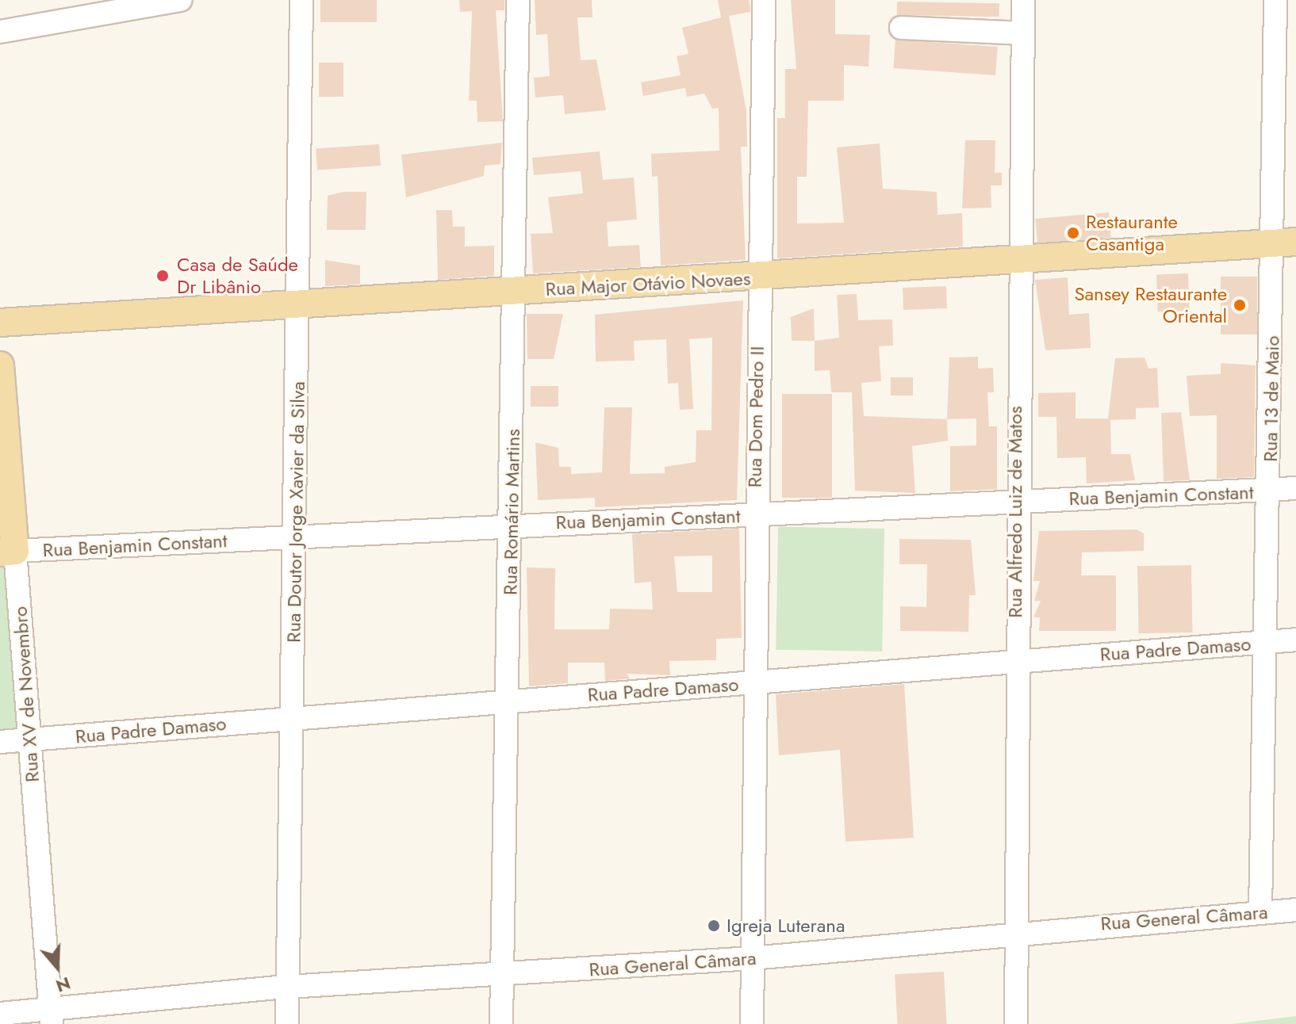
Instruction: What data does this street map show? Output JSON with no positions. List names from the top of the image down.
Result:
{
  "streets": {
    "main road": ["Rua Major Otávio Novaes", "Rua XV de Novembro"],
    "street": [
      "Rua 13 de Maio",
      "Rua Dom Pedro II",
      "Rua Benjamin Constant",
      "Rua Doutor Jorge Xavier da Silva",
      "Rua Romário Martins",
      "Rua Alfredo Luiz de Matos",
      "Rua Padre Damaso",
      "Rua General Câmara"
    ]
  },
  "crossings": [
    ["Rua Major Otávio Novaes", "Rua 13 de Maio"],
    ["Rua Major Otávio Novaes", "Rua Dom Pedro II"],
    ["Rua Major Otávio Novaes", "Rua Doutor Jorge Xavier da Silva"],
    ["Rua Major Otávio Novaes", "Rua Romário Martins"],
    ["Rua Major Otávio Novaes", "Rua Alfredo Luiz de Matos"],
    ["Rua 13 de Maio", "Rua Benjamin Constant"],
    ["Rua 13 de Maio", "Rua Padre Damaso"],
    ["Rua 13 de Maio", "Rua General Câmara"],
    ["Rua Dom Pedro II", "Rua Benjamin Constant"],
    ["Rua Dom Pedro II", "Rua Padre Damaso"],
    ["Rua Dom Pedro II", "Rua General Câmara"],
    ["Rua Benjamin Constant", "Rua Doutor Jorge Xavier da Silva"],
    ["Rua Benjamin Constant", "Rua Romário Martins"],
    ["Rua Benjamin Constant", "Rua Alfredo Luiz de Matos"],
    ["Rua Benjamin Constant", "Rua XV de Novembro"],
    ["Rua Doutor Jorge Xavier da Silva", "Rua Padre Damaso"],
    ["Rua Doutor Jorge Xavier da Silva", "Rua General Câmara"],
    ["Rua Romário Martins", "Rua Padre Damaso"],
    ["Rua Romário Martins", "Rua General Câmara"],
    ["Rua Alfredo Luiz de Matos", "Rua Padre Damaso"],
    ["Rua Alfredo Luiz de Matos", "Rua General Câmara"],
    ["Rua Padre Damaso", "Rua XV de Novembro"],
    ["Rua XV de Novembro", "Rua General Câmara"]
  ],
  "places": [
    "Restaurante Casantiga",
    "Casa de Saúde Dr Libânio",
    "Sansey Restaurante Oriental",
    "Igreja Luterana"
  ],
  "north": "bottom"
}
